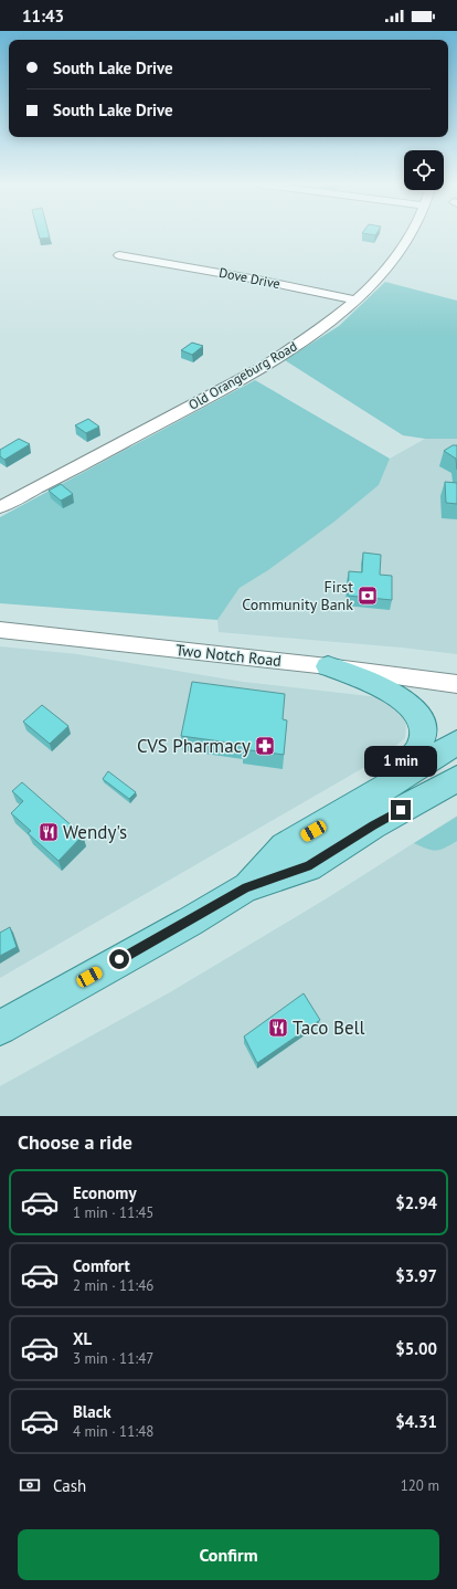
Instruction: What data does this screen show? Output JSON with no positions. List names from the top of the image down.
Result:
{
  "streets": {
    "street": ["Dove Drive", "Old Orangeburg Road", "Two Notch Road"]
  },
  "crossings": [
    ["Dove Drive", "Old Orangeburg Road"]
  ],
  "places": {
    "bank": ["First Community Bank"],
    "pharmacy": ["CVS Pharmacy"],
    "restaurant": ["Wendy's", "Taco Bell"]
  },
  "page": {
    "status": "11:43",
    "banner": ["South Lake Drive", "South Lake Drive"],
    "bubble": "1 min",
    "heading": "Choose a ride",
    "list": [
      {
        "name": "Economy",
        "note": "1 min · 11:45",
        "value": "$2.94"
      },
      {
        "name": "Comfort",
        "note": "2 min · 11:46",
        "value": "$3.97"
      },
      {
        "name": "XL",
        "note": "3 min · 11:47",
        "value": "$5.00"
      },
      {
        "name": "Black",
        "note": "4 min · 11:48",
        "value": "$4.31"
      }
    ],
    "pay": ["Cash", "120 m"],
    "buttons": "Confirm"
  }
}
